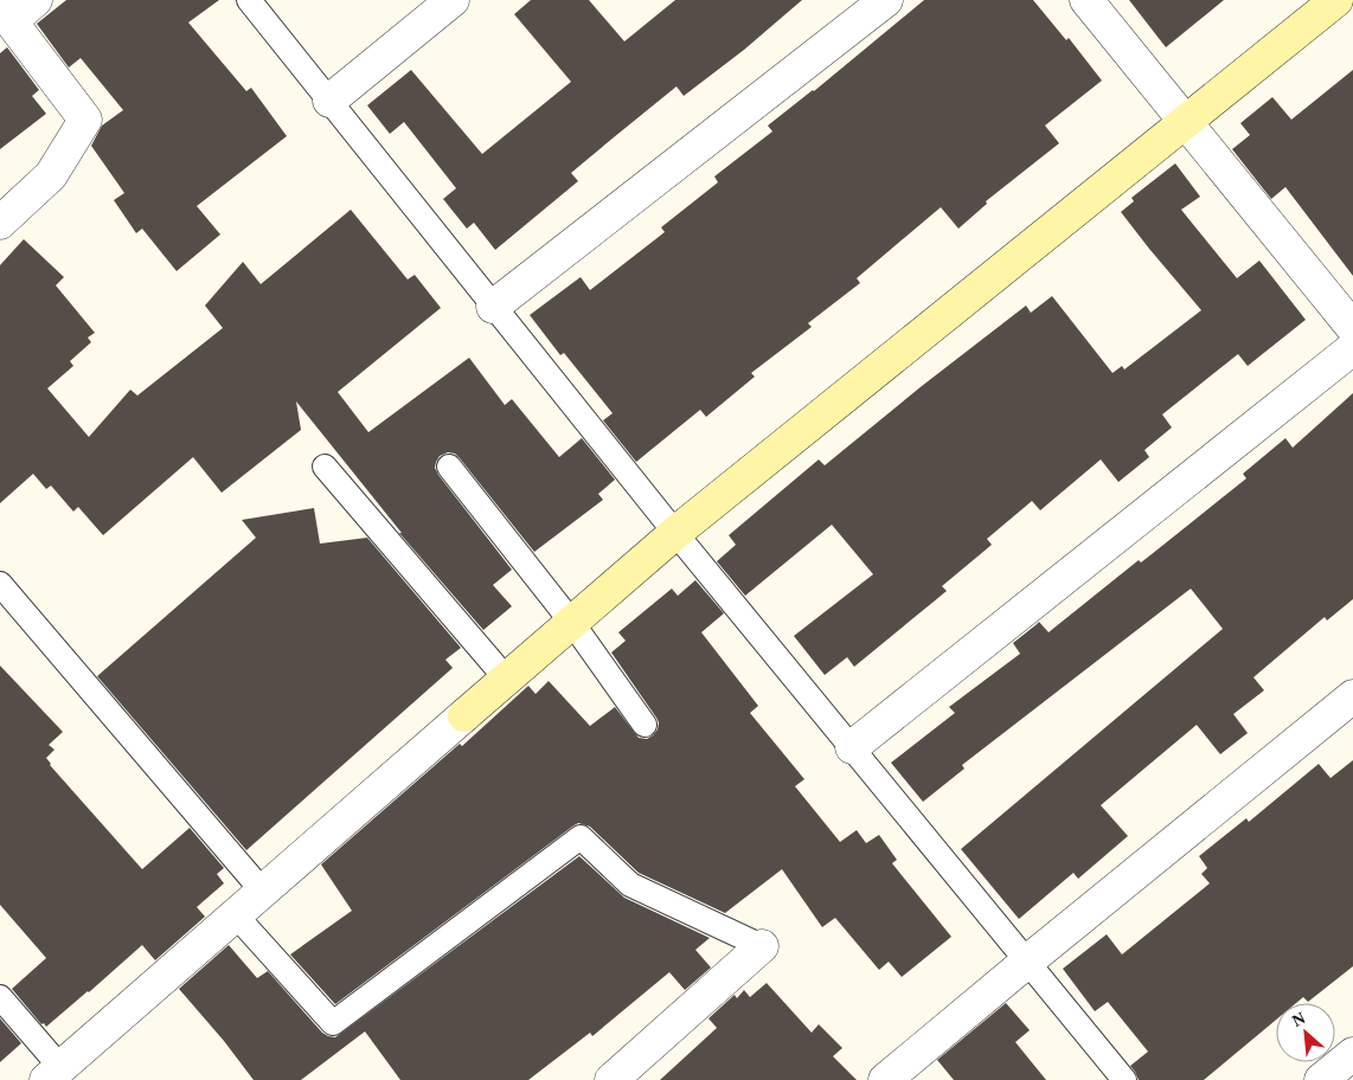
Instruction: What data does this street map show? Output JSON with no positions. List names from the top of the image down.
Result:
{
  "north": "top left"
}
